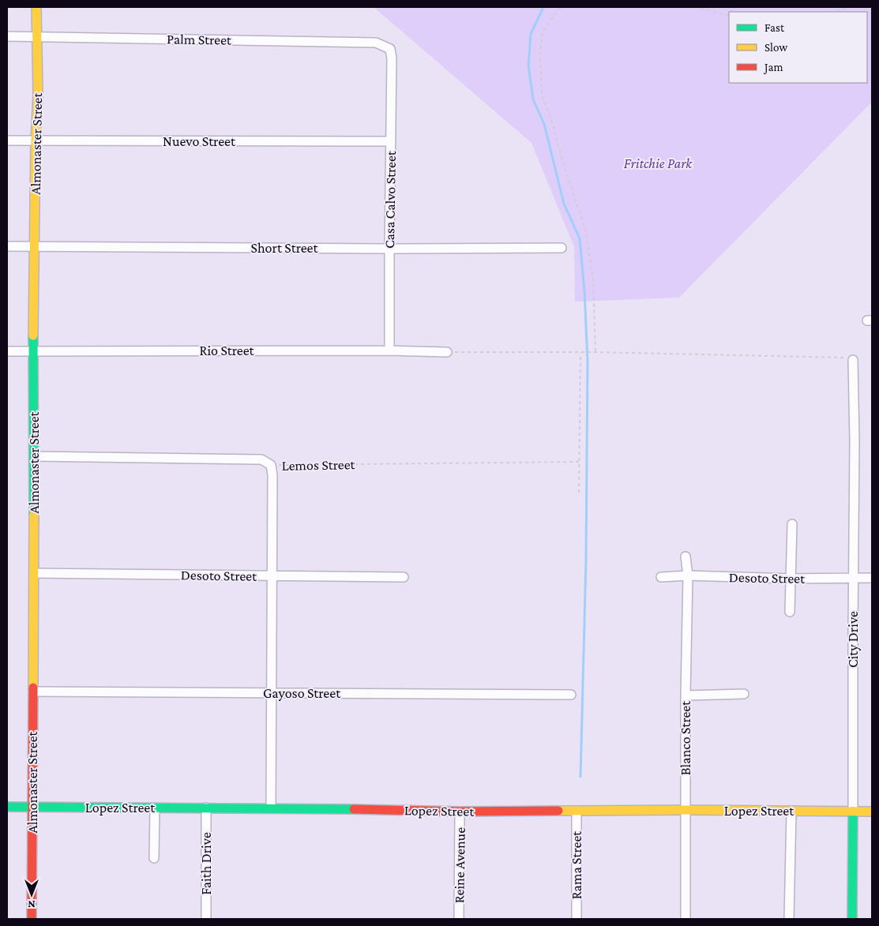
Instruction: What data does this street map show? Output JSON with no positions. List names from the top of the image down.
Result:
{
  "streets": {
    "street": [
      "Palm Street",
      "Nuevo Street",
      "Almonaster Street",
      "Casa Calvo Street",
      "Short Street",
      "Rio Street",
      "Lemos Street",
      "Desoto Street",
      "City Drive",
      "Gayoso Street",
      "Blanco Street",
      "Lopez Street",
      "Faith Drive",
      "Reine Avenue",
      "Rama Street"
    ]
  },
  "crossings": [
    ["Palm Street", "Almonaster Street"],
    ["Palm Street", "Casa Calvo Street"],
    ["Nuevo Street", "Almonaster Street"],
    ["Nuevo Street", "Casa Calvo Street"],
    ["Almonaster Street", "Short Street"],
    ["Almonaster Street", "Rio Street"],
    ["Almonaster Street", "Lemos Street"],
    ["Almonaster Street", "Desoto Street"],
    ["Almonaster Street", "Gayoso Street"],
    ["Almonaster Street", "Lopez Street"],
    ["Casa Calvo Street", "Short Street"],
    ["Casa Calvo Street", "Rio Street"],
    ["Desoto Street", "City Drive"],
    ["Desoto Street", "Blanco Street"],
    ["City Drive", "Lopez Street"],
    ["Blanco Street", "Lopez Street"],
    ["Lopez Street", "Faith Drive"],
    ["Lopez Street", "Reine Avenue"],
    ["Lopez Street", "Rama Street"]
  ],
  "parks": ["Fritchie Park"],
  "legend": ["Fast", "Slow", "Jam"],
  "north": "bottom"
}
